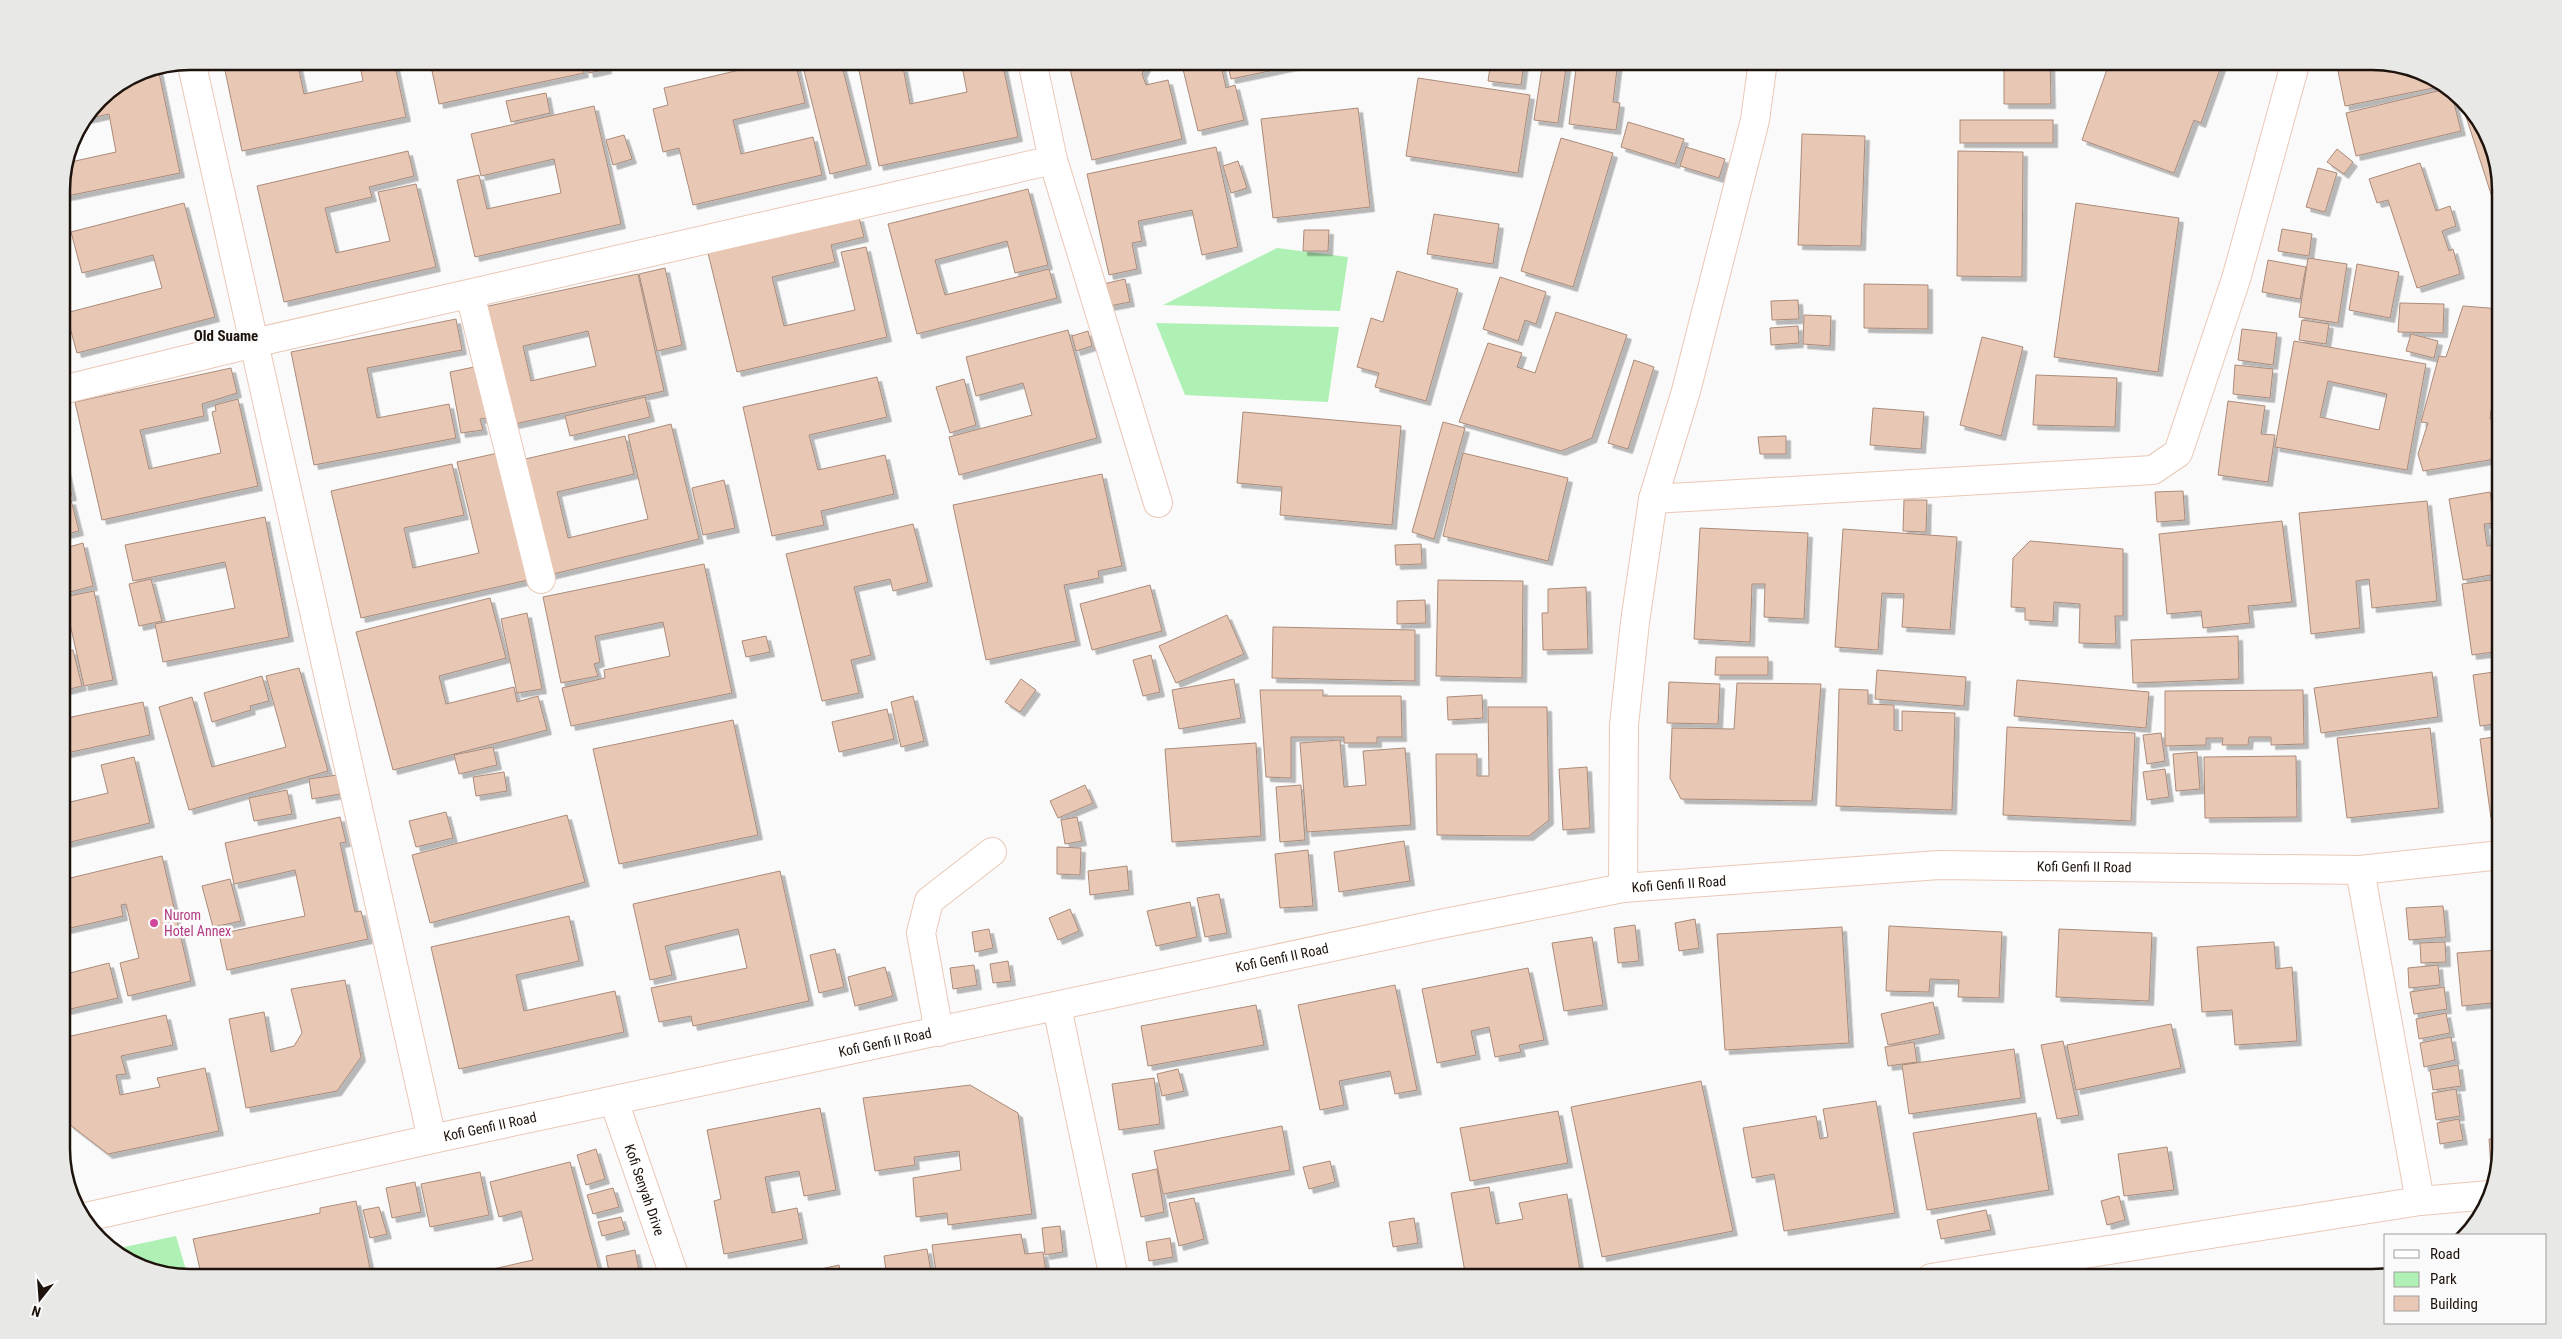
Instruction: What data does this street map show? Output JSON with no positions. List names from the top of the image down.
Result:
{
  "streets": {
    "street": ["Kofi Genfi II Road", "Kofi Senyah Drive"]
  },
  "crossings": [
    ["Kofi Genfi II Road", "Kofi Senyah Drive"]
  ],
  "districts": ["Old Suame"],
  "places": ["Nurom Hotel Annex"],
  "legend": ["Road", "Park", "Building"],
  "north": "bottom"
}
